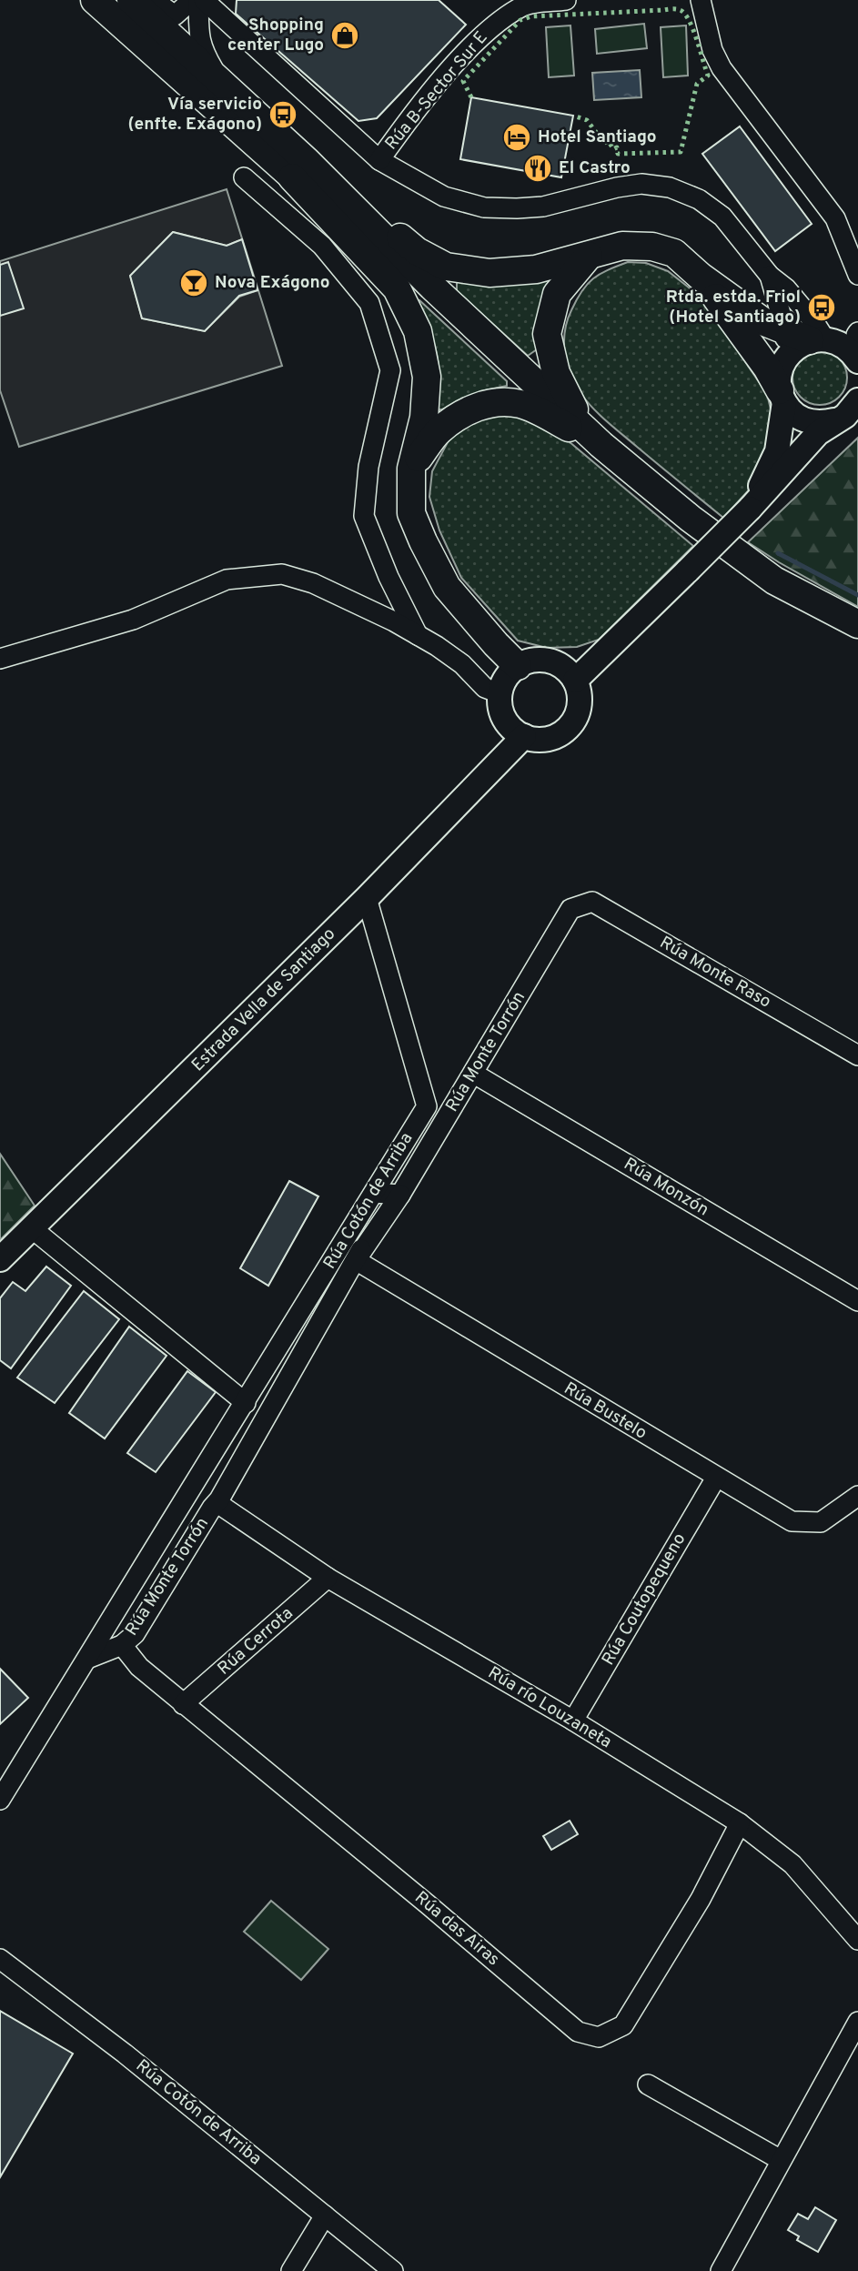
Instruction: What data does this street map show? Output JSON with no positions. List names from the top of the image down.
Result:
{
  "streets": {
    "main road": ["Estrada Vella de Santiago"],
    "street": [
      "Rúa B-Sector Sur E",
      "Rúa Monte Raso",
      "Rúa Monte Torrón",
      "Rúa Monzón",
      "Rúa Cotón de Arriba",
      "Rúa Bustelo",
      "Rúa Coutopequeno",
      "Rúa Cerrota",
      "Rúa río Louzaneta",
      "Rúa das Airas"
    ]
  },
  "crossings": [
    ["Rúa Monte Raso", "Rúa Monte Torrón"],
    ["Estrada Vella de Santiago", "Rúa Cotón de Arriba"],
    ["Rúa Monte Torrón", "Rúa Monzón"],
    ["Rúa Monte Torrón", "Rúa Cotón de Arriba"],
    ["Rúa Monte Torrón", "Rúa Bustelo"],
    ["Rúa Monte Torrón", "Rúa río Louzaneta"],
    ["Rúa Monte Torrón", "Rúa das Airas"],
    ["Rúa Cotón de Arriba", "Rúa río Louzaneta"],
    ["Rúa Bustelo", "Rúa Coutopequeno"],
    ["Rúa Coutopequeno", "Rúa río Louzaneta"],
    ["Rúa Cerrota", "Rúa río Louzaneta"],
    ["Rúa Cerrota", "Rúa das Airas"],
    ["Rúa río Louzaneta", "Rúa das Airas"]
  ],
  "places": {
    "shop": ["Shopping center Lugo"],
    "bus stop": ["Vía servicio (enfte. Exágono)", "Rtda. estda. Friol (Hotel Santiago)"],
    "hotel": ["Hotel Santiago"],
    "restaurant": ["El Castro"],
    "bar": ["Nova Exágono"]
  }
}
